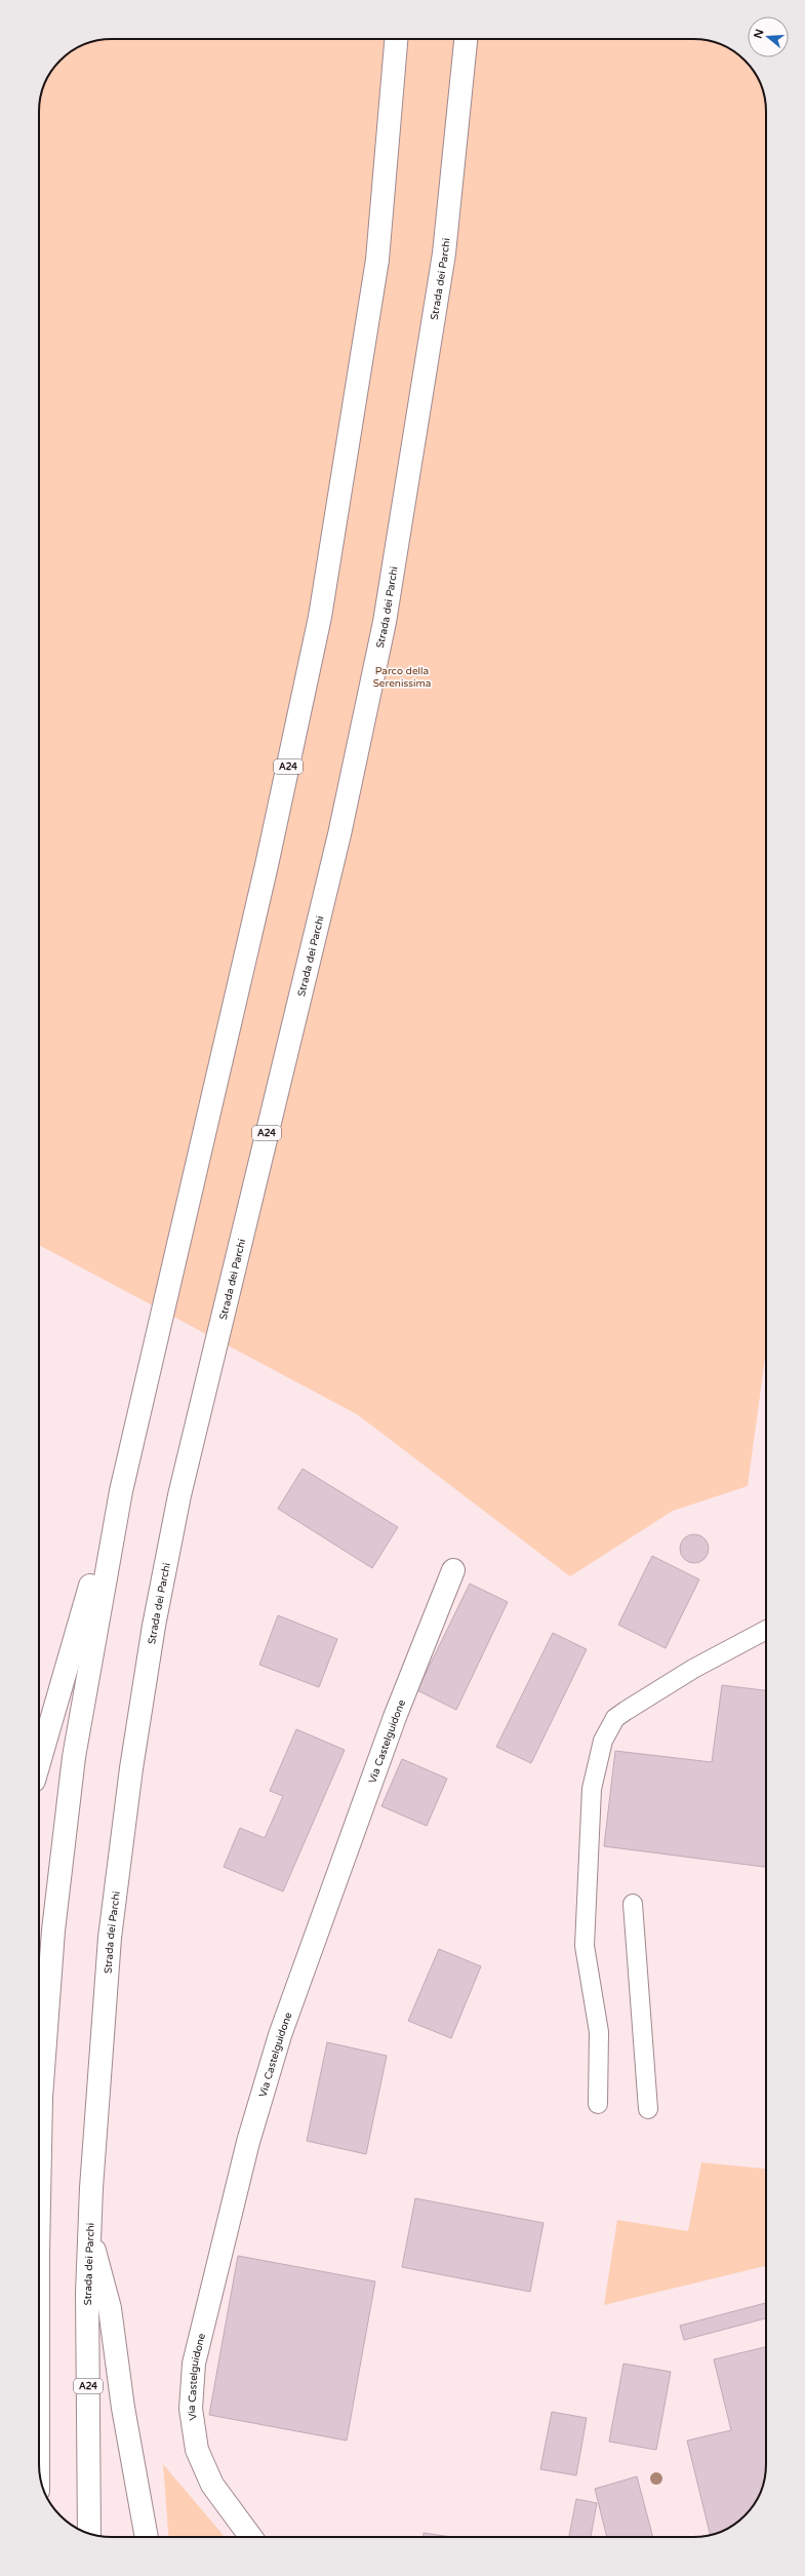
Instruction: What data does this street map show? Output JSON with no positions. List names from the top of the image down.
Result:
{
  "streets": {
    "main road": ["Strada dei Parchi", "A24", "Via Castelguidone"]
  },
  "parks": ["Parco della Serenissima"],
  "north": "left"
}
